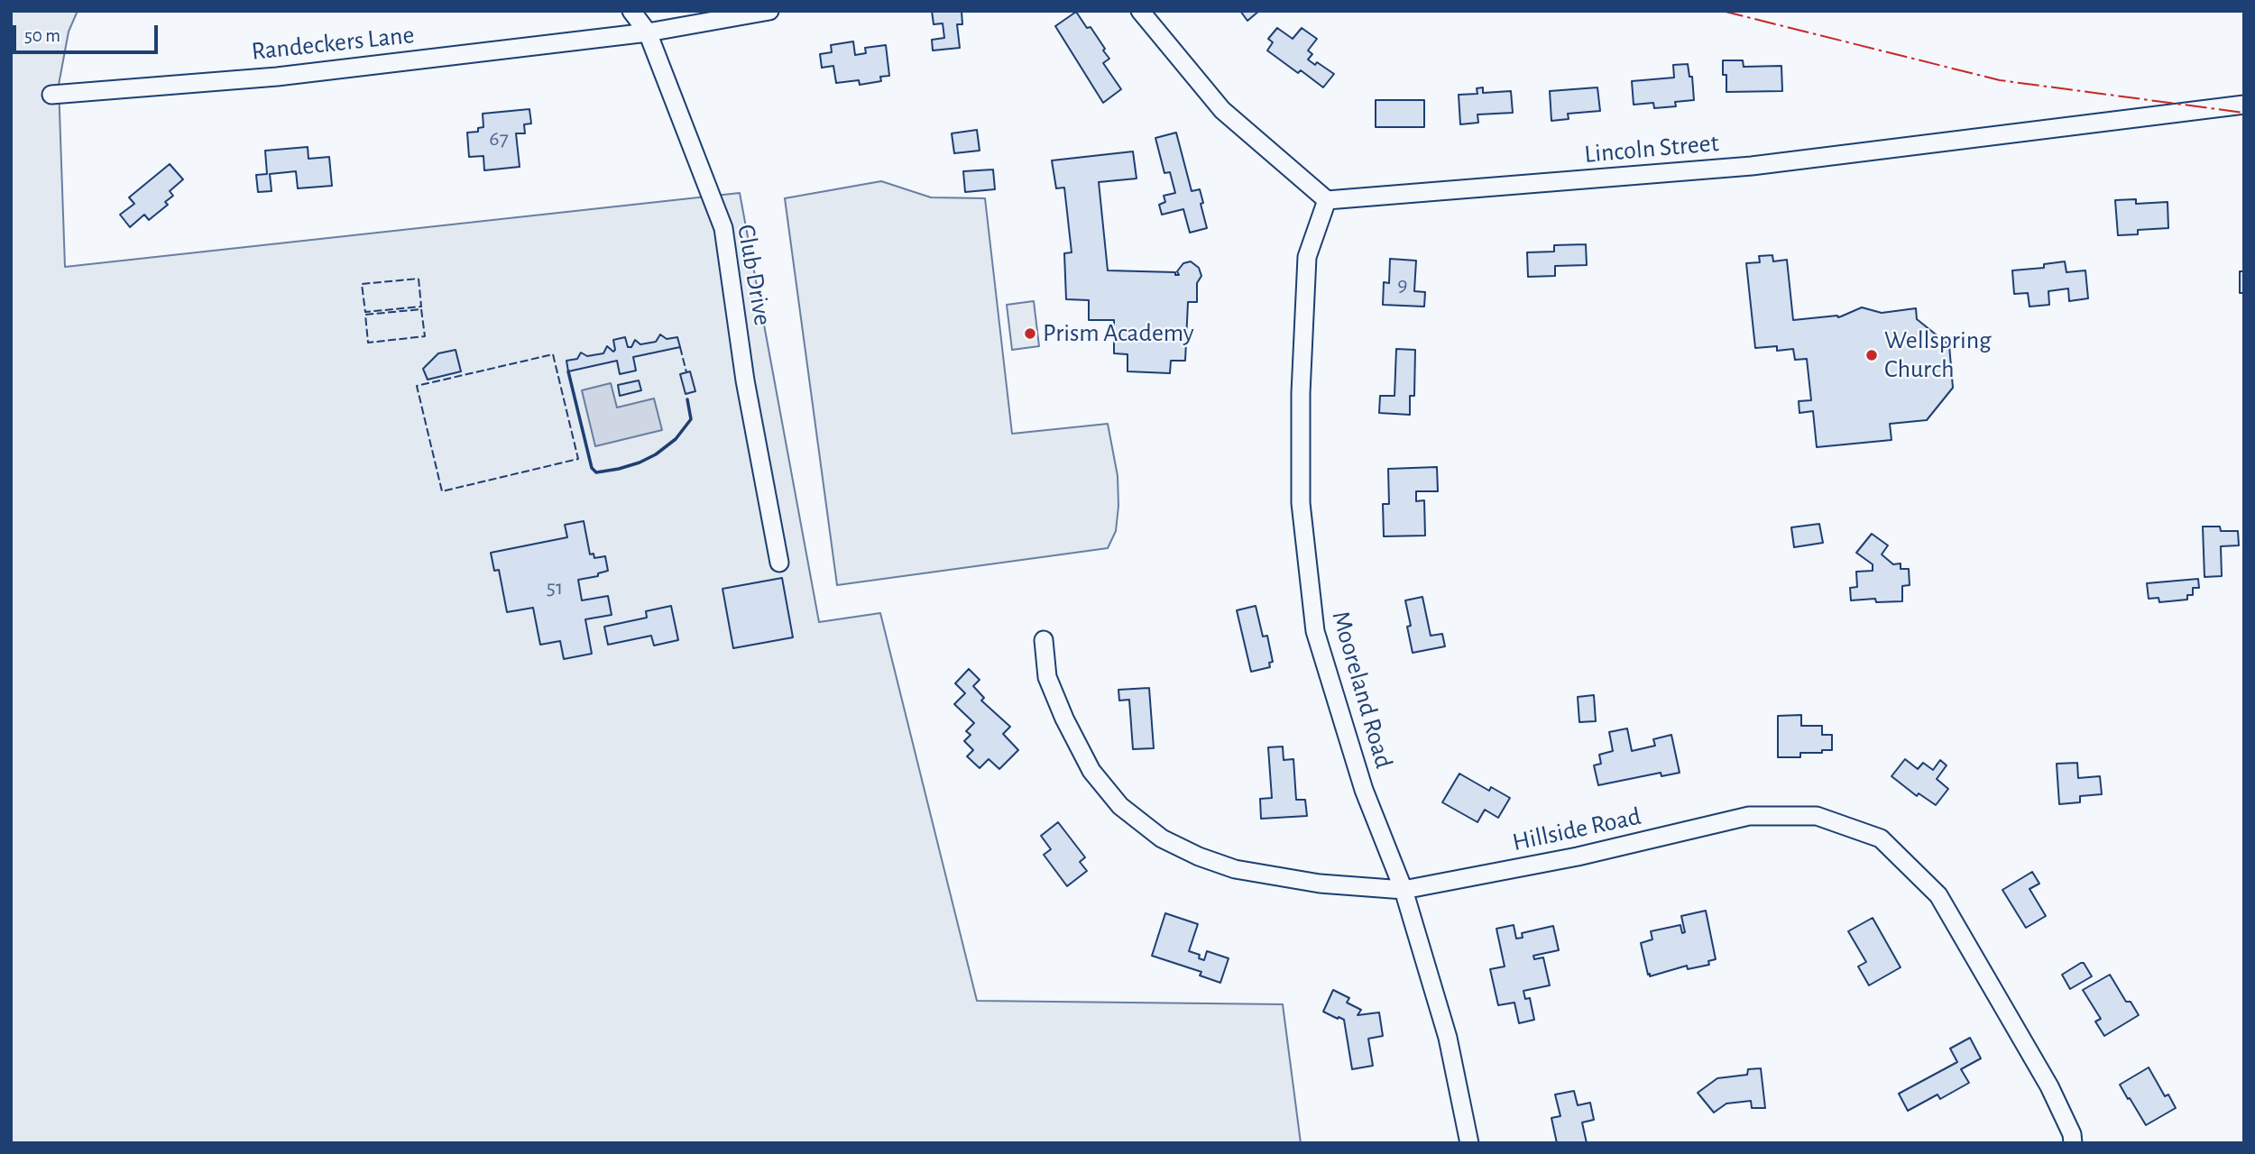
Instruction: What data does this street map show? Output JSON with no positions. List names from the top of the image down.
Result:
{
  "streets": {
    "street": [
      "Randeckers Lane",
      "Lincoln Street",
      "Club Drive",
      "Mooreland Road",
      "Hillside Road"
    ]
  },
  "crossings": [
    ["Randeckers Lane", "Club Drive"],
    ["Lincoln Street", "Mooreland Road"],
    ["Mooreland Road", "Hillside Road"]
  ],
  "places": ["Prism Academy", "Wellspring Church"],
  "house_numbers": ["67", "9", "51"],
  "scale_bar": "50 m"
}
